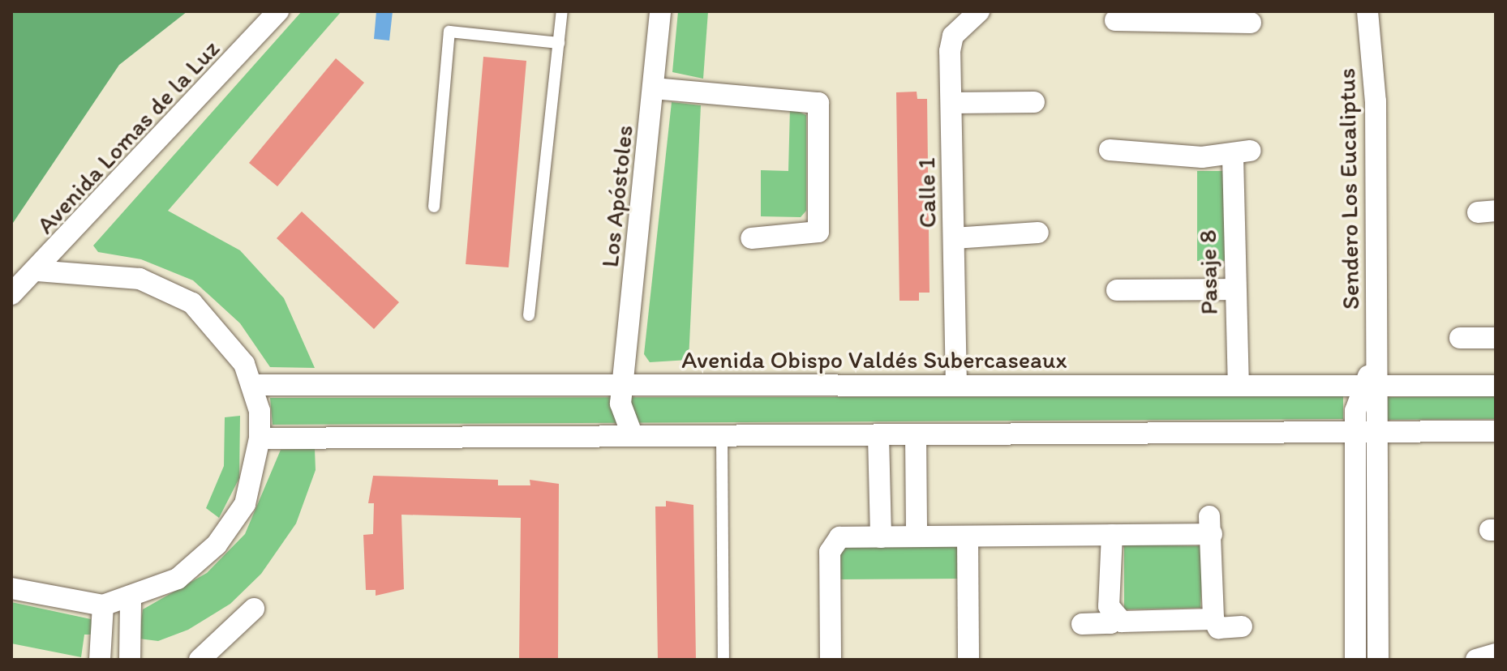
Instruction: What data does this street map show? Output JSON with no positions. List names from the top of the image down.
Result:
{
  "streets": {
    "street": [
      "Avenida Lomas de la Luz",
      "Sendero Los Eucaliptus",
      "Calle 1",
      "Los Apóstoles",
      "Pasaje 8",
      "Avenida Obispo Valdés Subercaseaux"
    ]
  },
  "crossings": [
    ["Sendero Los Eucaliptus", "Avenida Obispo Valdés Subercaseaux"],
    ["Calle 1", "Avenida Obispo Valdés Subercaseaux"],
    ["Los Apóstoles", "Avenida Obispo Valdés Subercaseaux"],
    ["Pasaje 8", "Avenida Obispo Valdés Subercaseaux"]
  ]
}
